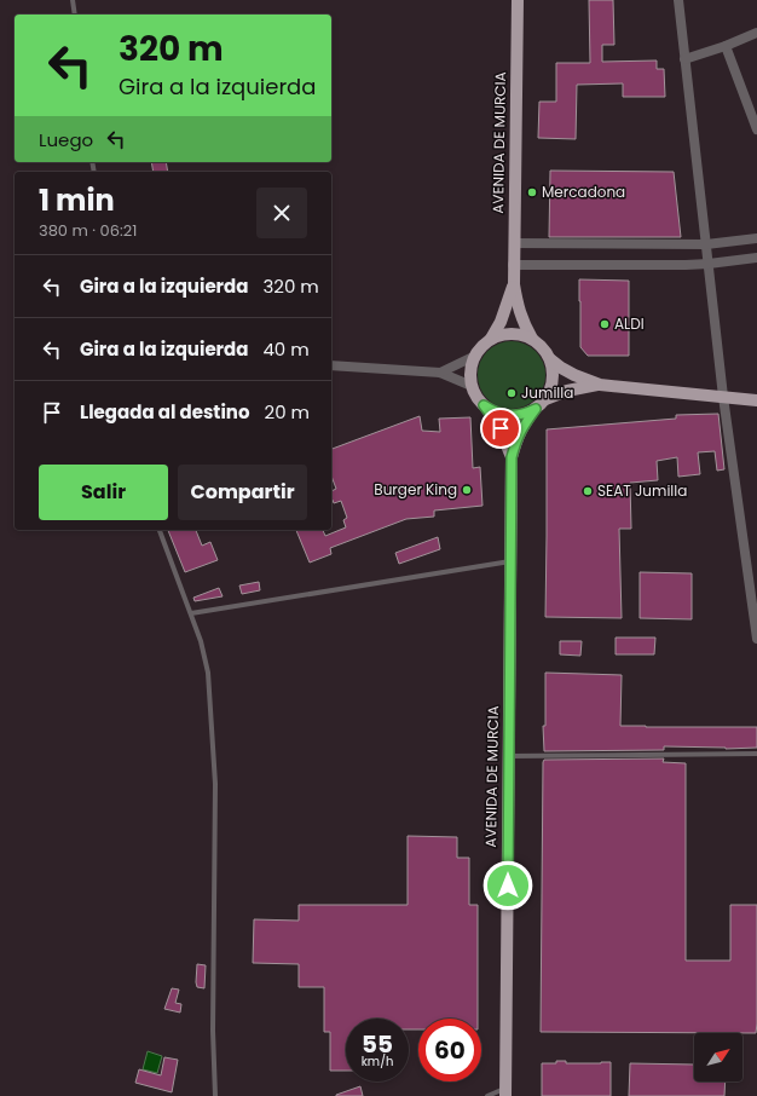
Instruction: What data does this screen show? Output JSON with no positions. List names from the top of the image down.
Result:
{
  "streets": {
    "main road": ["AVENIDA DE MURCIA"]
  },
  "places": [
    "Mercadona",
    "ALDI",
    "Jumilla",
    "Burger King",
    "SEAT Jumilla"
  ],
  "north": "top right",
  "page": {
    "turn": ["320 m", "Gira a la izquierda"],
    "then": "Luego",
    "heading": ["1 min", "380 m · 06:21"],
    "list": [
      {
        "name": "Gira a la izquierda",
        "value": "320 m"
      },
      {
        "name": "Gira a la izquierda",
        "value": "40 m"
      },
      {
        "name": "Llegada al destino",
        "value": "20 m"
      }
    ],
    "buttons": ["Salir", "Compartir"],
    "speed": "55 km/h",
    "limit": "60"
  }
}
